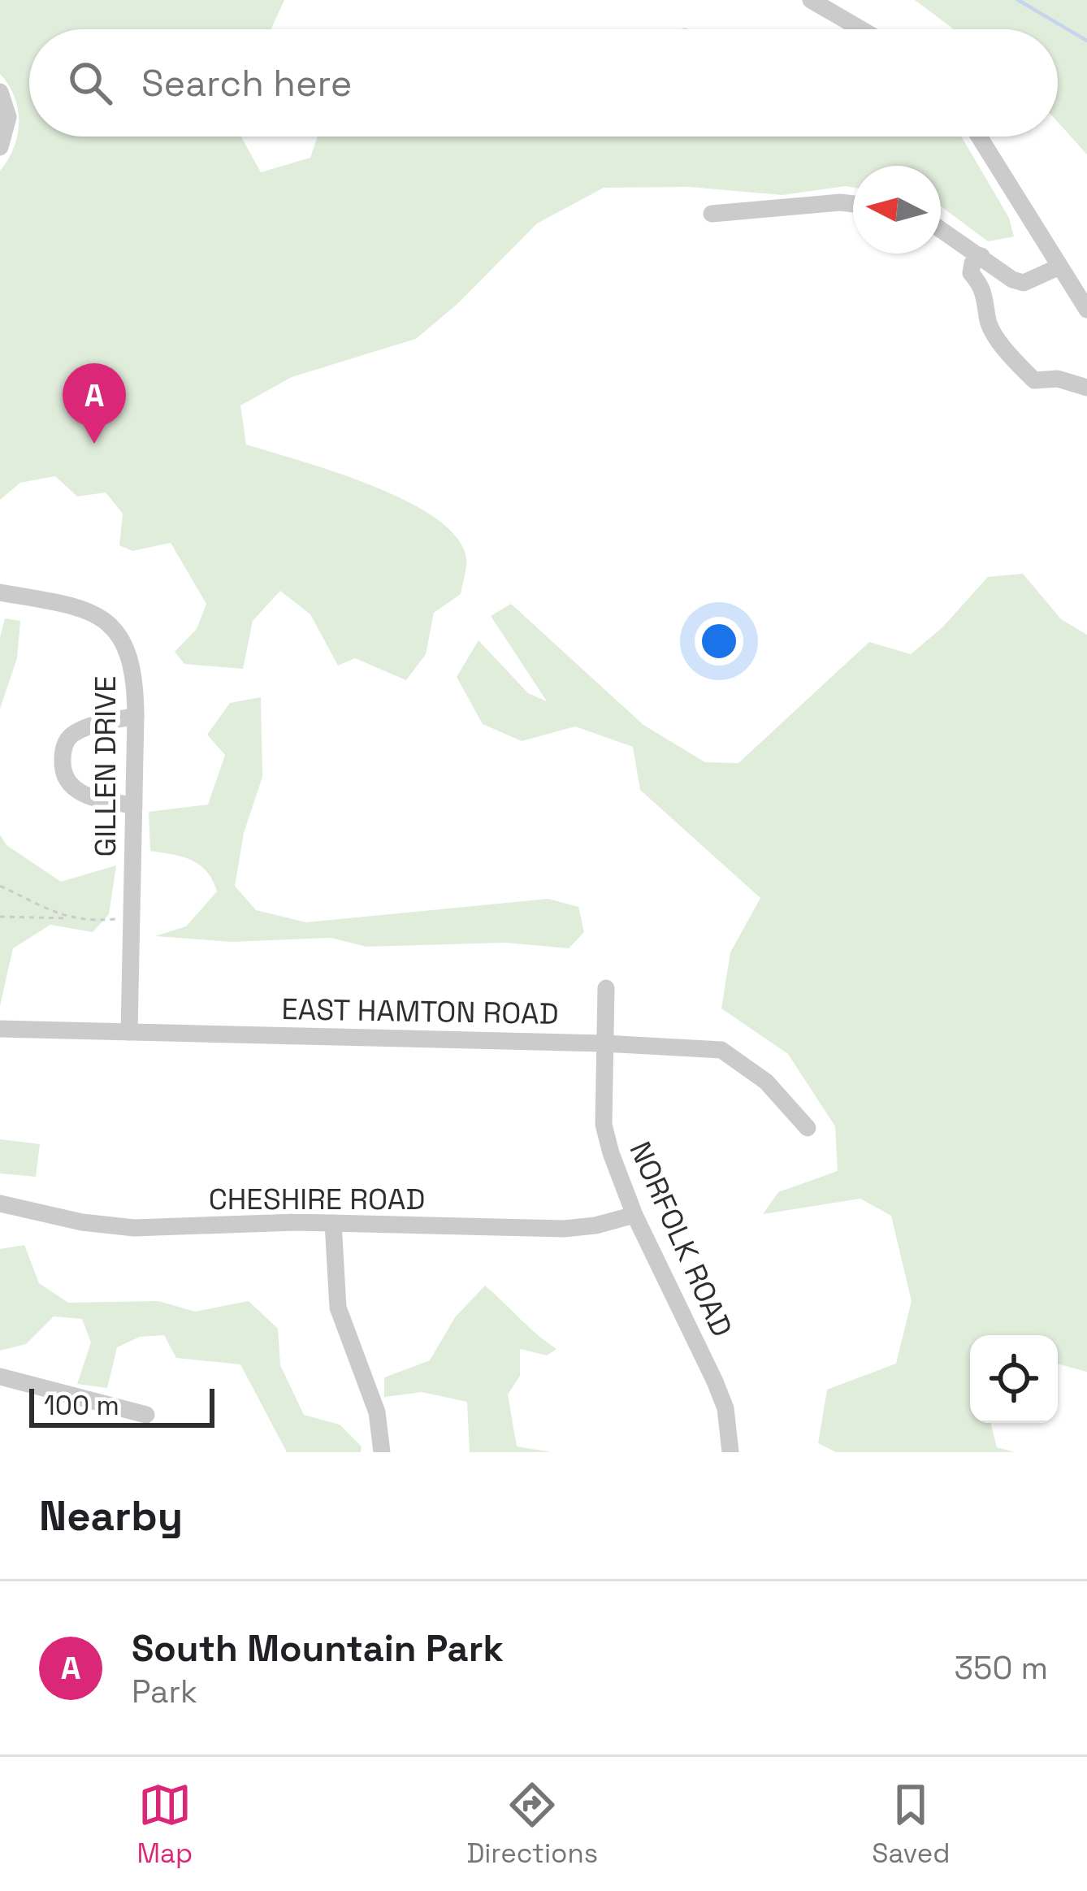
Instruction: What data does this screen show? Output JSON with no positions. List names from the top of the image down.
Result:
{
  "streets": {
    "street": [
      "GILLEN DRIVE",
      "EAST HAMTON ROAD",
      "CHESHIRE ROAD",
      "NORFOLK ROAD"
    ]
  },
  "crossings": [
    ["GILLEN DRIVE", "EAST HAMTON ROAD"],
    ["EAST HAMTON ROAD", "NORFOLK ROAD"],
    ["CHESHIRE ROAD", "NORFOLK ROAD"]
  ],
  "scale_bar": "100 m",
  "north": "left",
  "page": {
    "search": "Search here",
    "pins": "A",
    "scale": "100 m",
    "heading": "Nearby",
    "list": [
      {
        "mark": "A",
        "name": "South Mountain Park",
        "note": "Park",
        "value": "350 m"
      }
    ],
    "nav": ["Map", "Directions", "Saved"]
  }
}
